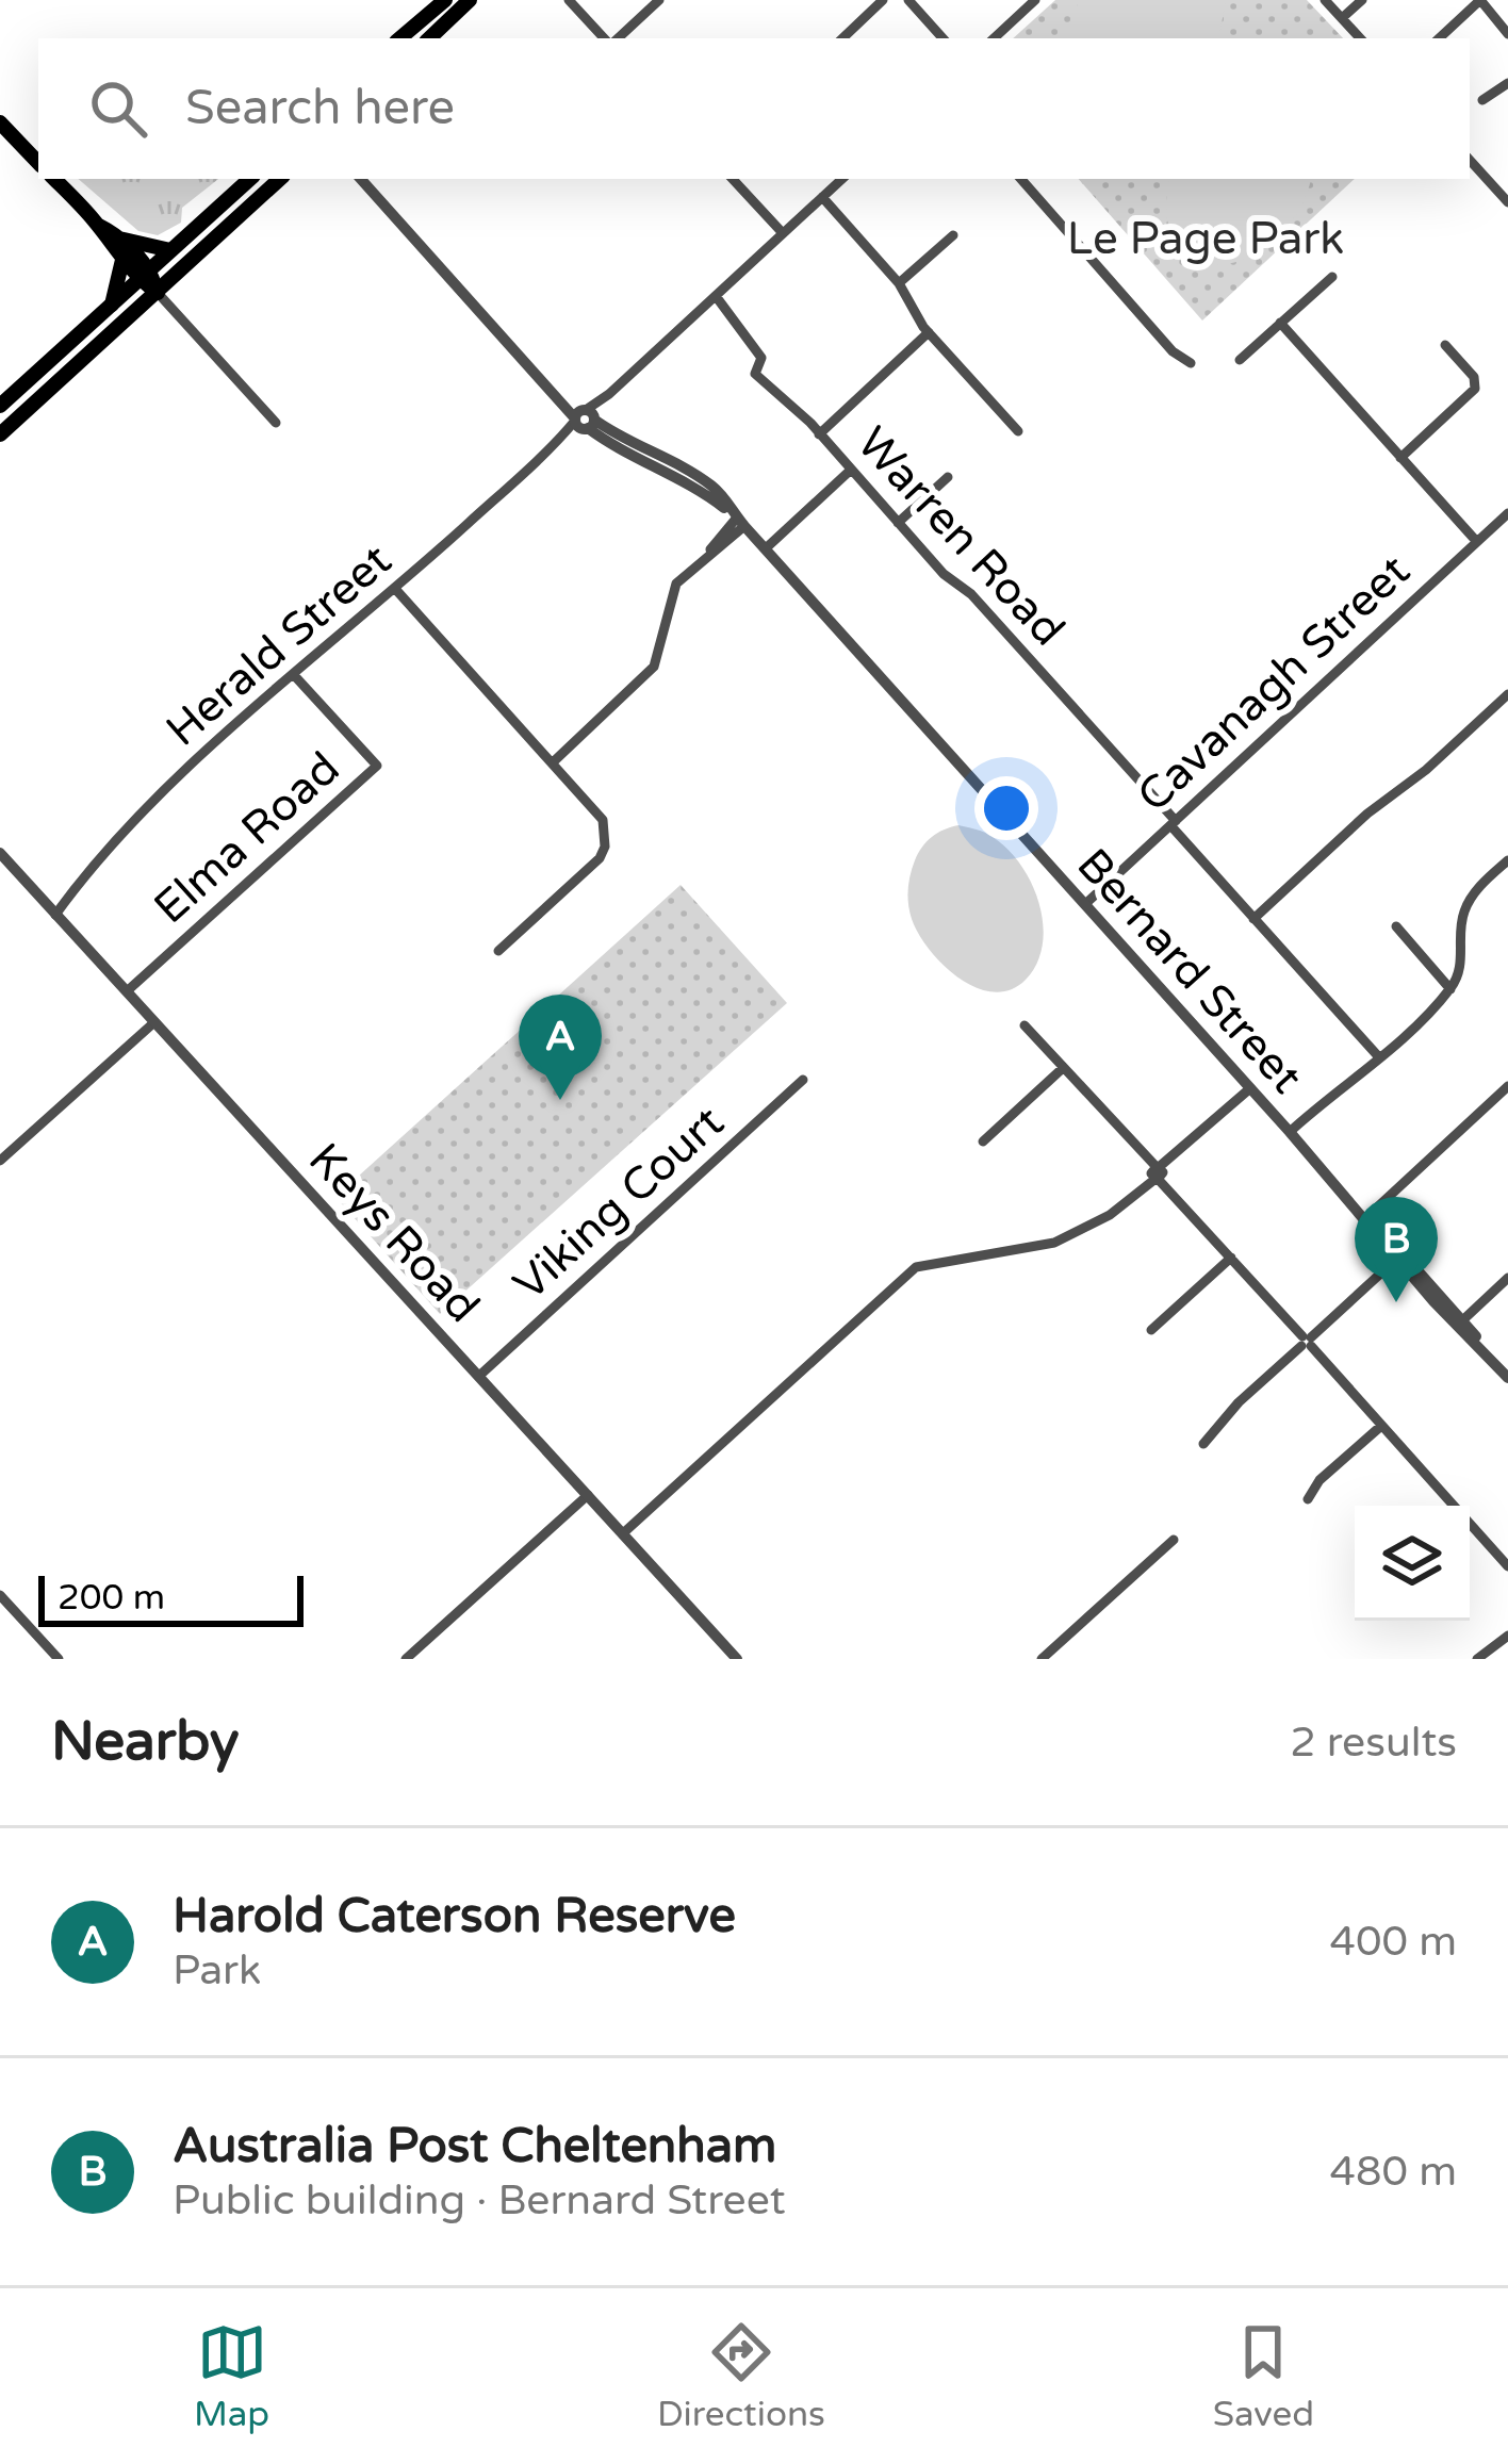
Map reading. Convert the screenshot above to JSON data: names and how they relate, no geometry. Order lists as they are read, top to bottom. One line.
{"streets":{"street":["Warren Road","Herald Street","Cavanagh Street","Elma Road","Bernard Street","Viking Court","Keys Road"]},"crossings":[["Warren Road","Herald Street"],["Warren Road","Cavanagh Street"],["Herald Street","Elma Road"],["Herald Street","Bernard Street"],["Herald Street","Keys Road"],["Cavanagh Street","Bernard Street"],["Elma Road","Keys Road"],["Viking Court","Keys Road"]],"parks":["Le Page Park"],"scale_bar":"200 m","page":{"search":"Search here","pins":["A","B"],"scale":"200 m","heading":["Nearby","2 results"],"list":[{"mark":"A","name":"Harold Caterson Reserve","note":"Park","value":"400 m"},{"mark":"B","name":"Australia Post Cheltenham","note":"Public building · Bernard Street","value":"480 m"}],"nav":["Map","Directions","Saved"]}}
